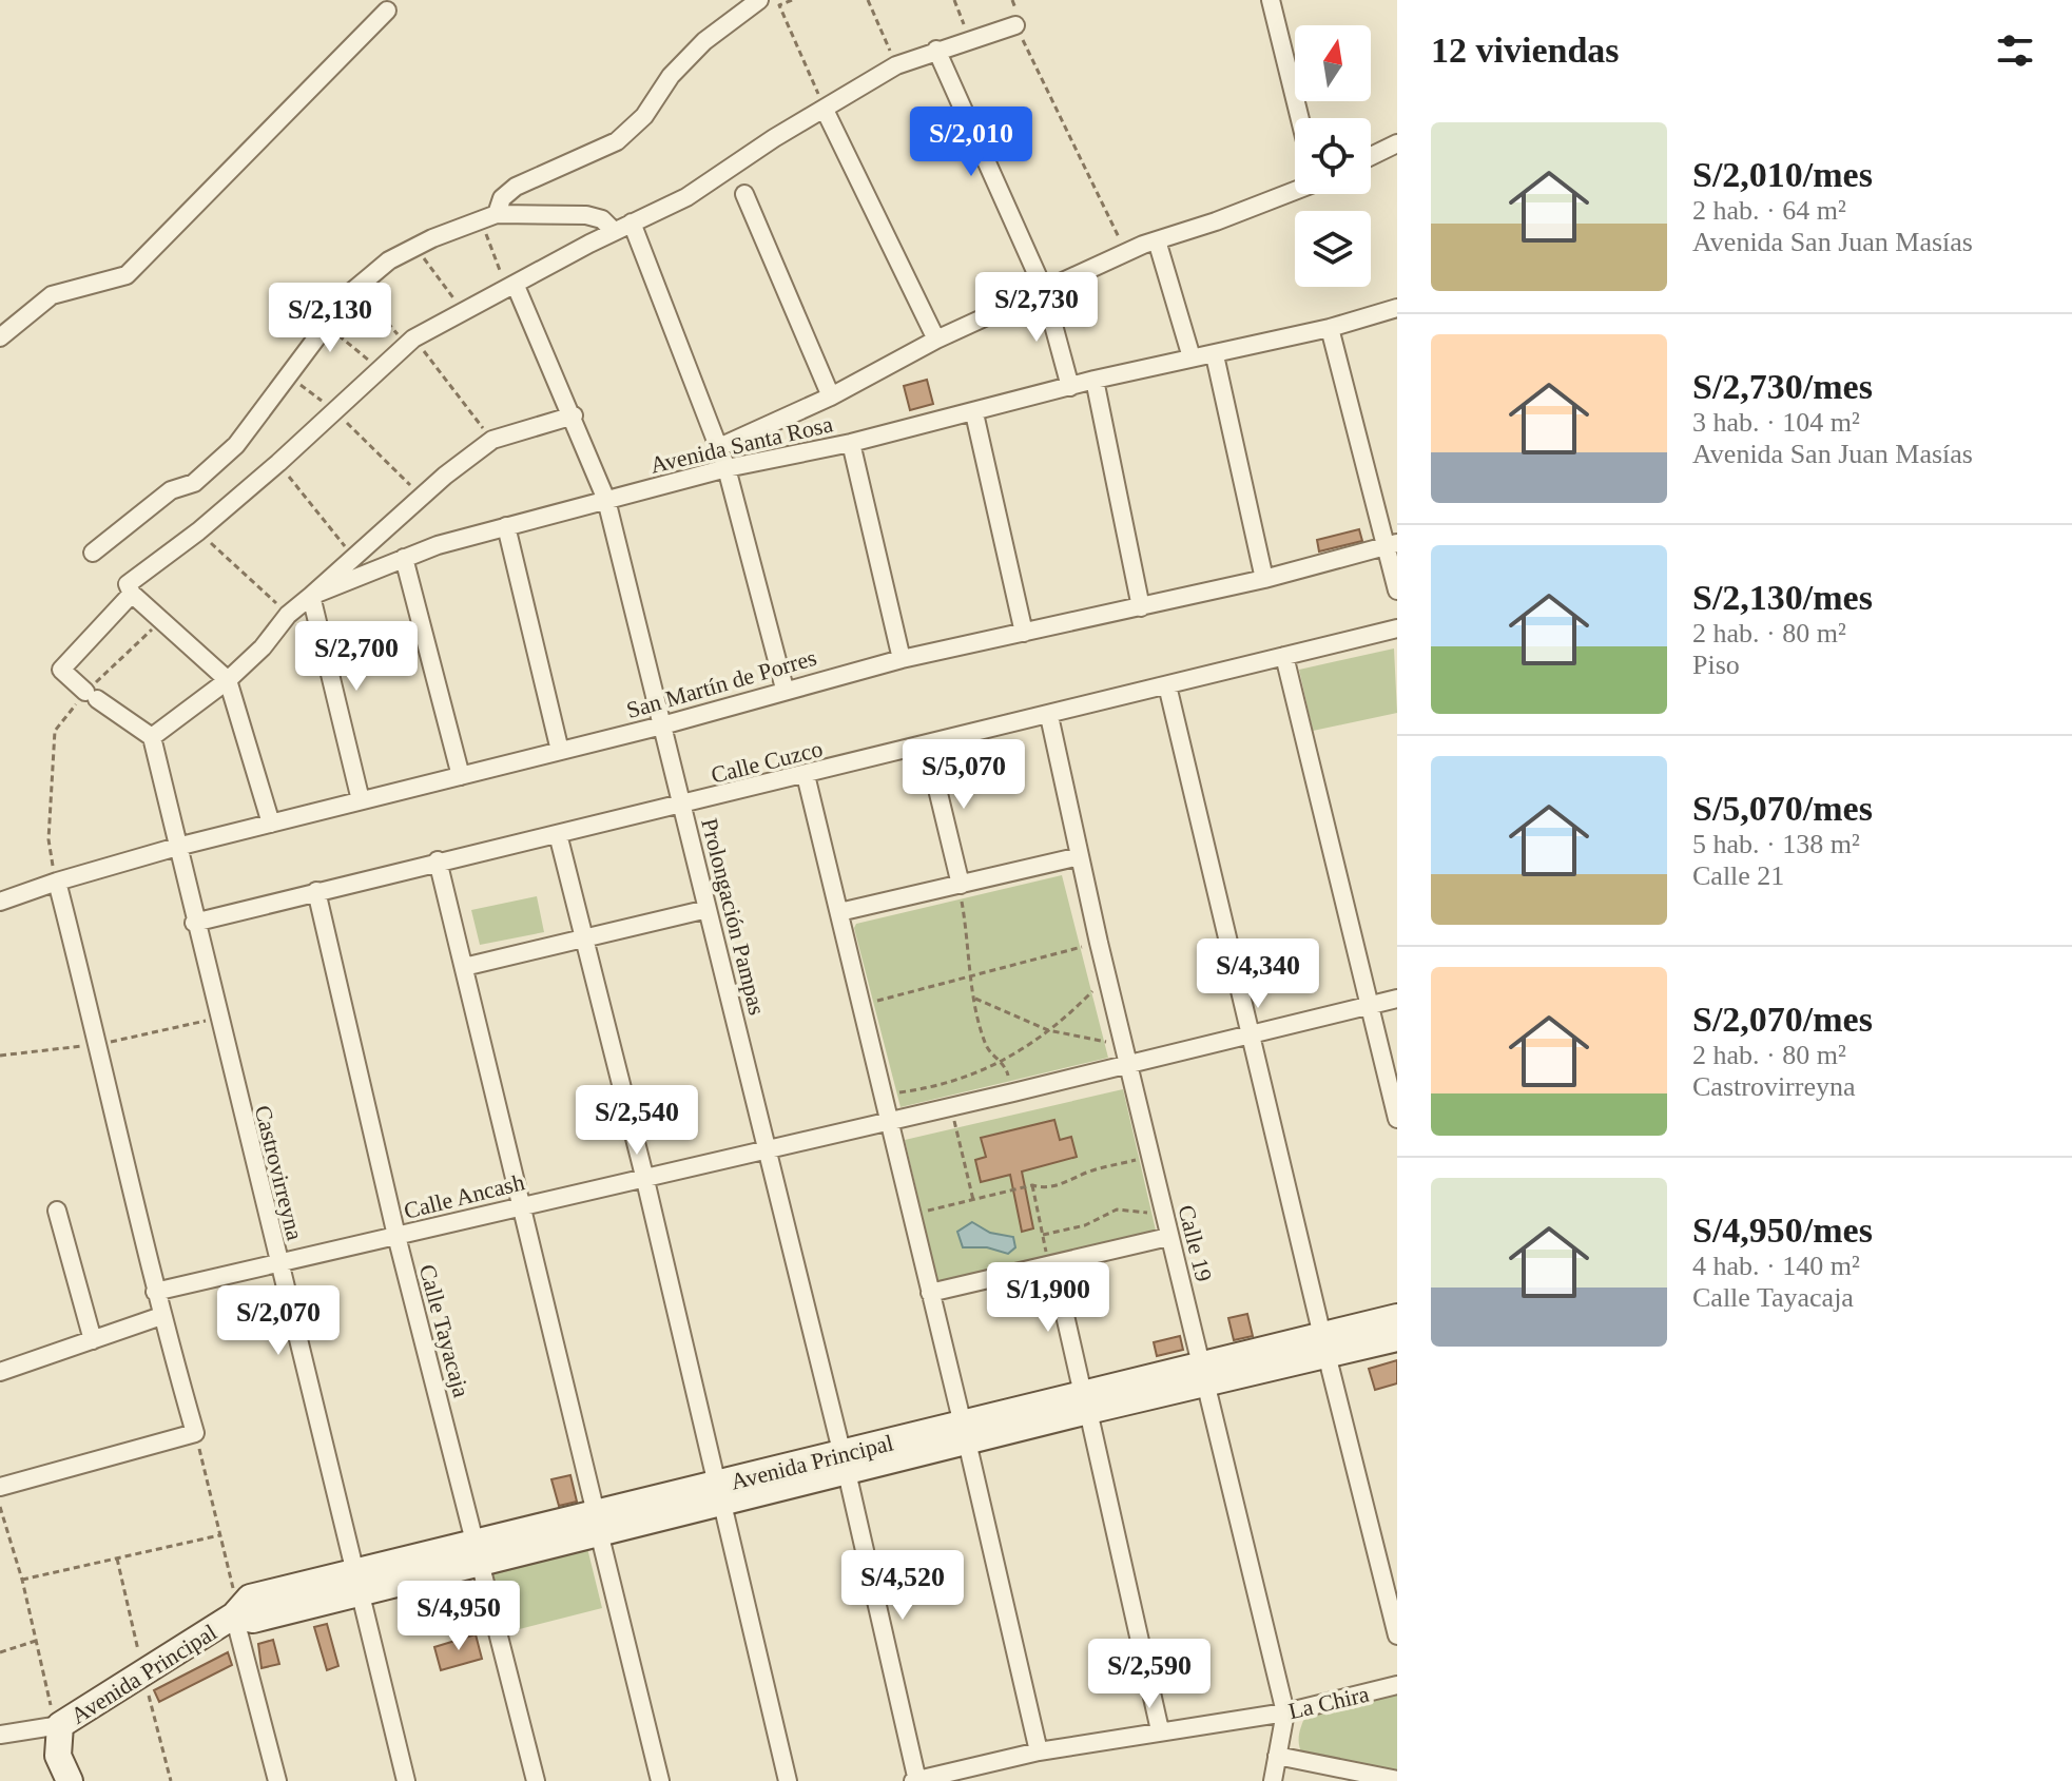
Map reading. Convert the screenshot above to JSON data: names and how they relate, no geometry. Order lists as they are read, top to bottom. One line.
{"streets":{"street":["Avenida Santa Rosa","San Martín de Porres","Calle Cuzco","Prolongación Pampas","Castrovirreyna","Calle Ancash","Calle 19","Calle Tayacaja","Avenida Principal","La Chira"]},"crossings":[["Avenida Santa Rosa","Prolongación Pampas"],["Avenida Santa Rosa","Castrovirreyna"],["San Martín de Porres","Prolongación Pampas"],["San Martín de Porres","Castrovirreyna"],["Calle Cuzco","Prolongación Pampas"],["Calle Cuzco","Castrovirreyna"],["Calle Cuzco","Calle 19"],["Calle Cuzco","Calle Tayacaja"],["Prolongación Pampas","Calle Ancash"],["Prolongación Pampas","Avenida Principal"],["Prolongación Pampas","La Chira"],["Castrovirreyna","Calle Ancash"],["Castrovirreyna","Avenida Principal"],["Calle Ancash","Calle 19"],["Calle Ancash","Calle Tayacaja"],["Calle 19","Avenida Principal"],["Calle 19","La Chira"],["Calle Tayacaja","Avenida Principal"]],"north":"top","page":{"heading":"12 viviendas","list":[{"name":"S/2,010/mes","note":"2 hab. · 64 m² · Avenida San Juan Masías"},{"name":"S/2,730/mes","note":"3 hab. · 104 m² · Avenida San Juan Masías"},{"name":"S/2,130/mes","note":"2 hab. · 80 m² · Piso"},{"name":"S/5,070/mes","note":"5 hab. · 138 m² · Calle 21"},{"name":"S/2,070/mes","note":"2 hab. · 80 m² · Castrovirreyna"},{"name":"S/4,950/mes","note":"4 hab. · 140 m² · Calle Tayacaja"}],"price":["S/2,010","S/2,730","S/2,130","S/2,700","S/5,070","S/4,340","S/2,540","S/1,900","S/2,070","S/4,520","S/4,950","S/2,590"]}}
